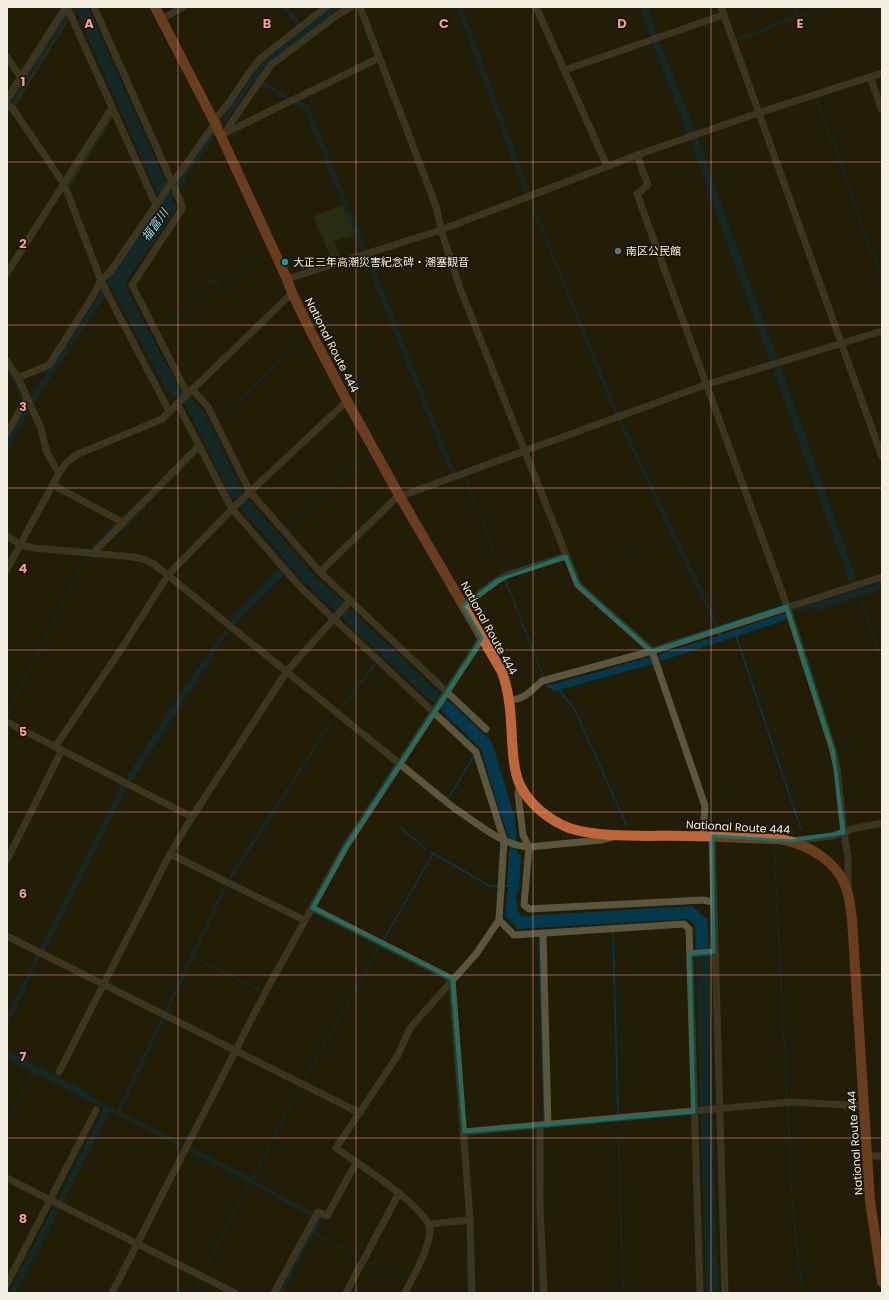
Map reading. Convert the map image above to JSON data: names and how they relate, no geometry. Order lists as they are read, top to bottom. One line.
{"streets":{"highway":["National Route 444"]},"water":["福富川"],"places":["南区公民館","大正三年高潮災害紀念碑・潮塞観音"],"grid":{"columns":["A","B","C","D","E"],"rows":["1","2","3","4","5","6","7","8"]}}
